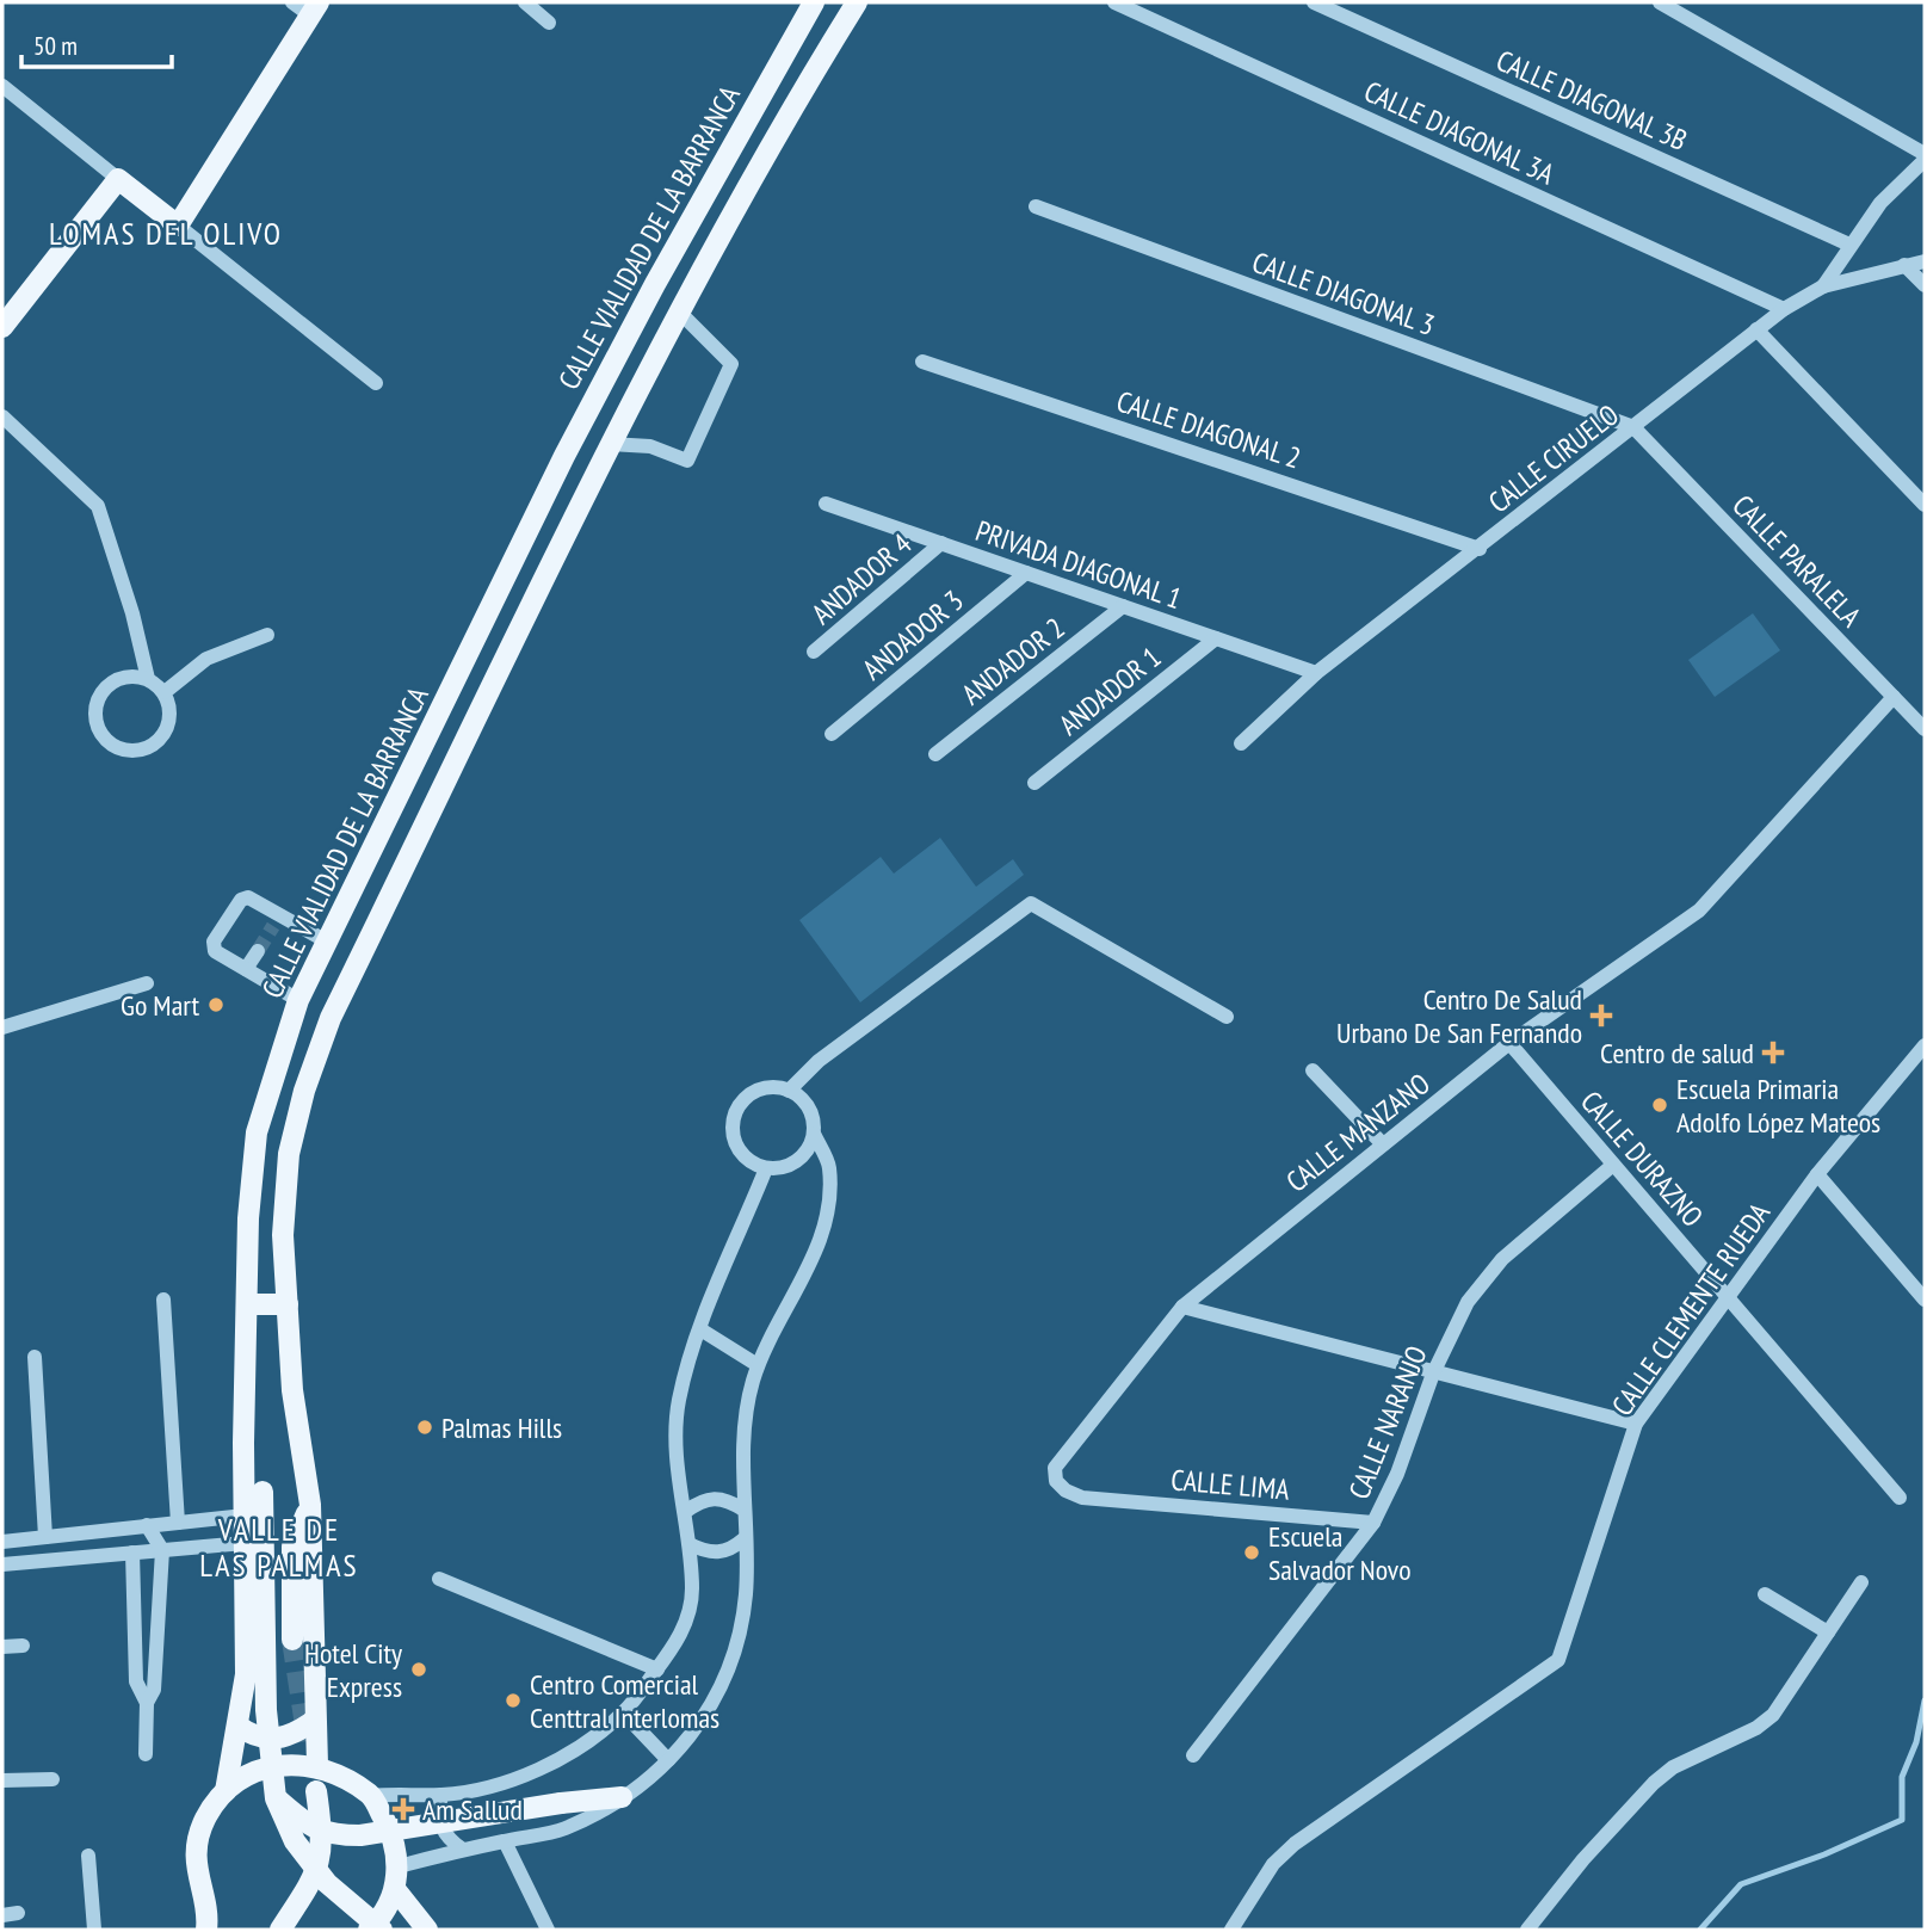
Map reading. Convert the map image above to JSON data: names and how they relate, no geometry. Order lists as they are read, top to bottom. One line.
{"streets":{"main road":["CALLE VIALIDAD DE LA BARRANCA"],"street":["CALLE DIAGONAL 3B","CALLE DIAGONAL 3A","CALLE DIAGONAL 3","CALLE DIAGONAL 2","CALLE CIRUELO","CALLE PARALELA","PRIVADA DIAGONAL 1","ANDADOR 4","ANDADOR 3","ANDADOR 2","ANDADOR 1","CALLE MANZANO","CALLE DURAZNO","CALLE CLEMENTE RUEDA","CALLE NARANJO","CALLE LIMA"]},"crossings":[["CALLE DIAGONAL 3A","CALLE CIRUELO"],["CALLE DIAGONAL 3","CALLE CIRUELO"],["CALLE DIAGONAL 3","CALLE PARALELA"],["CALLE DIAGONAL 2","CALLE CIRUELO"],["CALLE CIRUELO","CALLE PARALELA"],["CALLE CIRUELO","PRIVADA DIAGONAL 1"],["CALLE PARALELA","CALLE MANZANO"],["PRIVADA DIAGONAL 1","ANDADOR 4"],["PRIVADA DIAGONAL 1","ANDADOR 3"],["PRIVADA DIAGONAL 1","ANDADOR 2"],["PRIVADA DIAGONAL 1","ANDADOR 1"],["CALLE MANZANO","CALLE DURAZNO"],["CALLE MANZANO","CALLE LIMA"],["CALLE DURAZNO","CALLE CLEMENTE RUEDA"],["CALLE DURAZNO","CALLE NARANJO"],["CALLE NARANJO","CALLE LIMA"]],"districts":["LOMAS DEL OLIVO","VALLE DE LAS PALMAS"],"places":{"other":["Go Mart","Escuela Primaria Adolfo López Mateos","Palmas Hills","Escuela Salvador Novo","Hotel City Express","Centro Comercial Centtral Interlomas"],"health":["Centro De Salud Urbano De San Fernando","Centro de salud","Am Sallud"]},"scale_bar":"50 m"}
